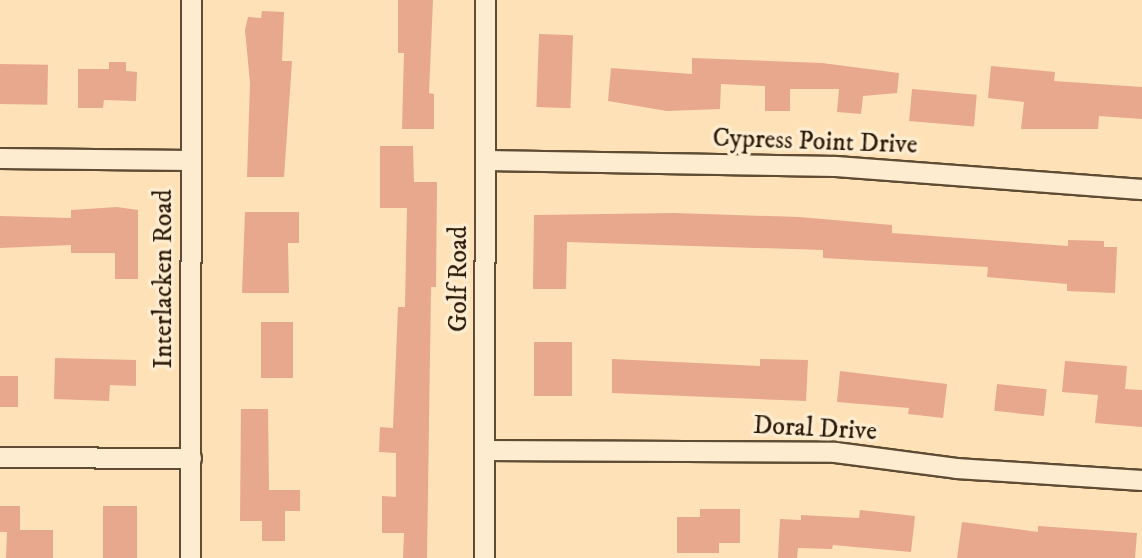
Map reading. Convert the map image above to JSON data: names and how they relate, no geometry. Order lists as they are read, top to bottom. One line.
{"streets":{"street":["Cypress Point Drive","Interlacken Road","Golf Road","Doral Drive"]},"crossings":[["Cypress Point Drive","Golf Road"],["Golf Road","Doral Drive"]]}
